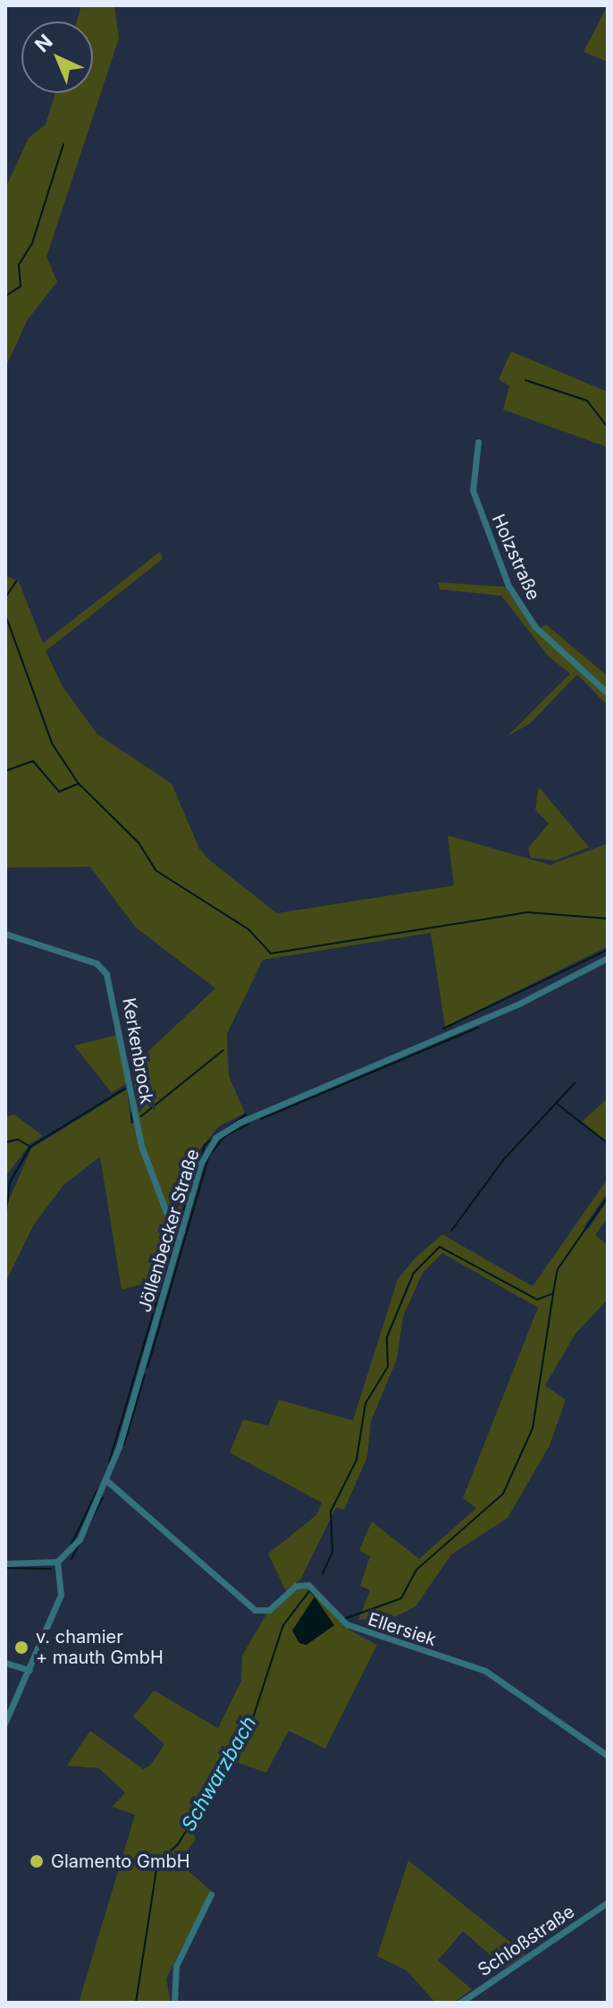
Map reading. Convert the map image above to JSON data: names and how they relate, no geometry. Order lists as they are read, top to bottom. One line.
{"streets":{"street":["Holzstraße","Kerkenbrock","Jöllenbecker Straße","Ellersiek","Schloßstraße"]},"crossings":[["Kerkenbrock","Jöllenbecker Straße"],["Jöllenbecker Straße","Ellersiek"]],"water":["Schwarzbach"],"places":["v. chamier + mauth GmbH","Glamento GmbH"],"north":"top left"}
